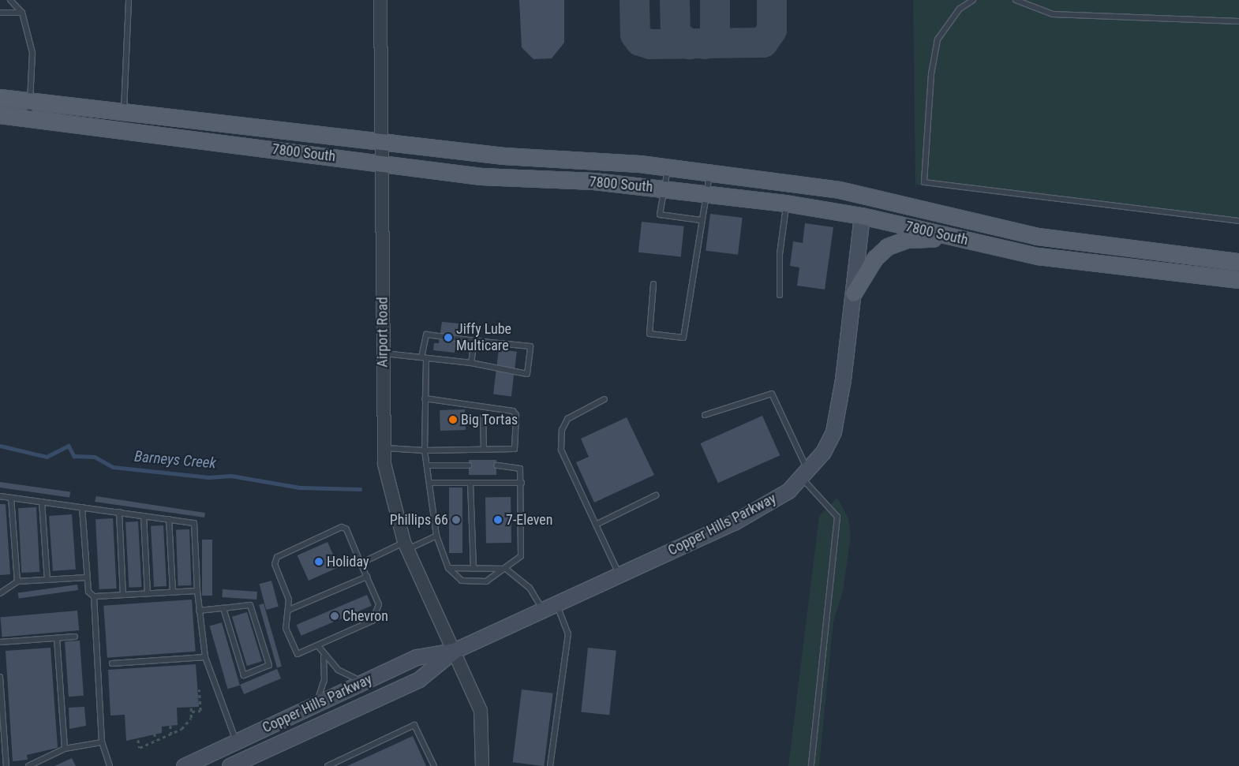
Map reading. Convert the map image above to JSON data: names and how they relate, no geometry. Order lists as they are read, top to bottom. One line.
{"streets":{"main road":["7800 South","Copper Hills Parkway"],"street":["Airport Road"]},"crossings":[["7800 South","Airport Road"],["7800 South","Copper Hills Parkway"],["Airport Road","Copper Hills Parkway"]],"water":["Barneys Creek"],"places":["Jiffy Lube Multicare","Big Tortas","Phillips 66","7-Eleven","Holiday","Chevron"]}
